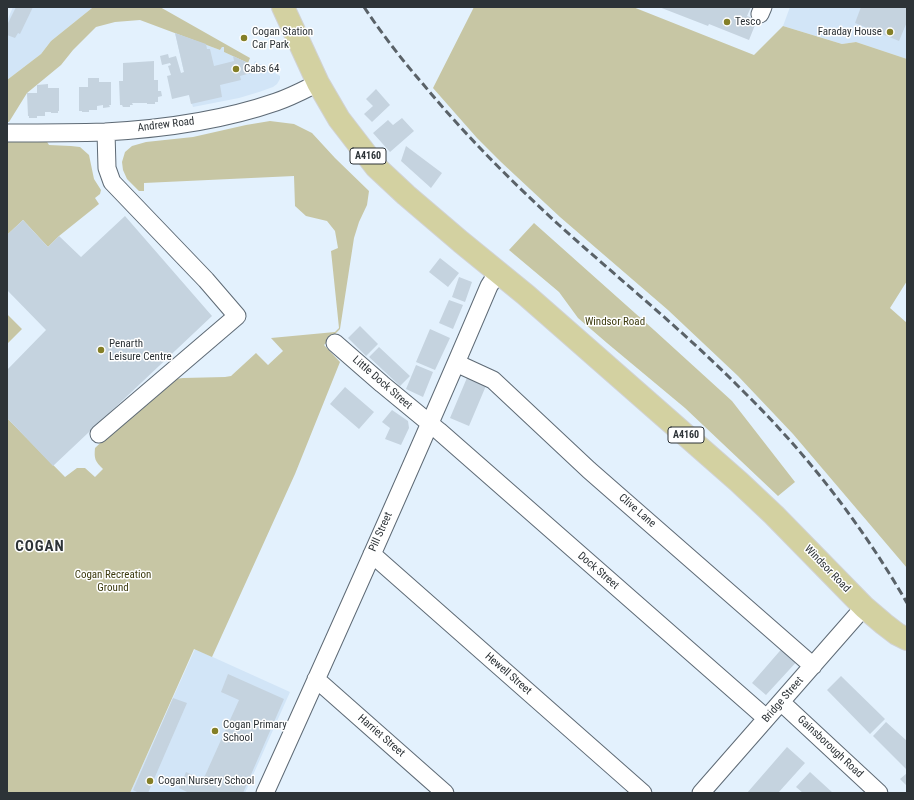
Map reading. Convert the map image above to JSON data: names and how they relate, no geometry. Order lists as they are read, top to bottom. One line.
{"streets":{"main road":["A4160","Windsor Road"],"street":["Andrew Road","Little Dock Street","Clive Lane","Pill Street","Dock Street","Hewell Street","Bridge Street","Harriet Street","Gainsborough Road"]},"crossings":[["Andrew Road","A4160"],["Andrew Road","Windsor Road"],["A4160","Windsor Road"],["Little Dock Street","Pill Street"],["Little Dock Street","Dock Street"],["Clive Lane","Pill Street"],["Clive Lane","Bridge Street"],["Pill Street","Windsor Road"],["Pill Street","Dock Street"],["Pill Street","Hewell Street"],["Pill Street","Harriet Street"],["Windsor Road","Bridge Street"],["Dock Street","Bridge Street"],["Bridge Street","Gainsborough Road"]],"districts":["COGAN"],"parks":["Windsor Road","Cogan Recreation Ground"],"places":["Tesco","Faraday House","Cogan Station Car Park","Cabs 64","Penarth Leisure Centre","Cogan Primary School","Cogan Nursery School"]}
